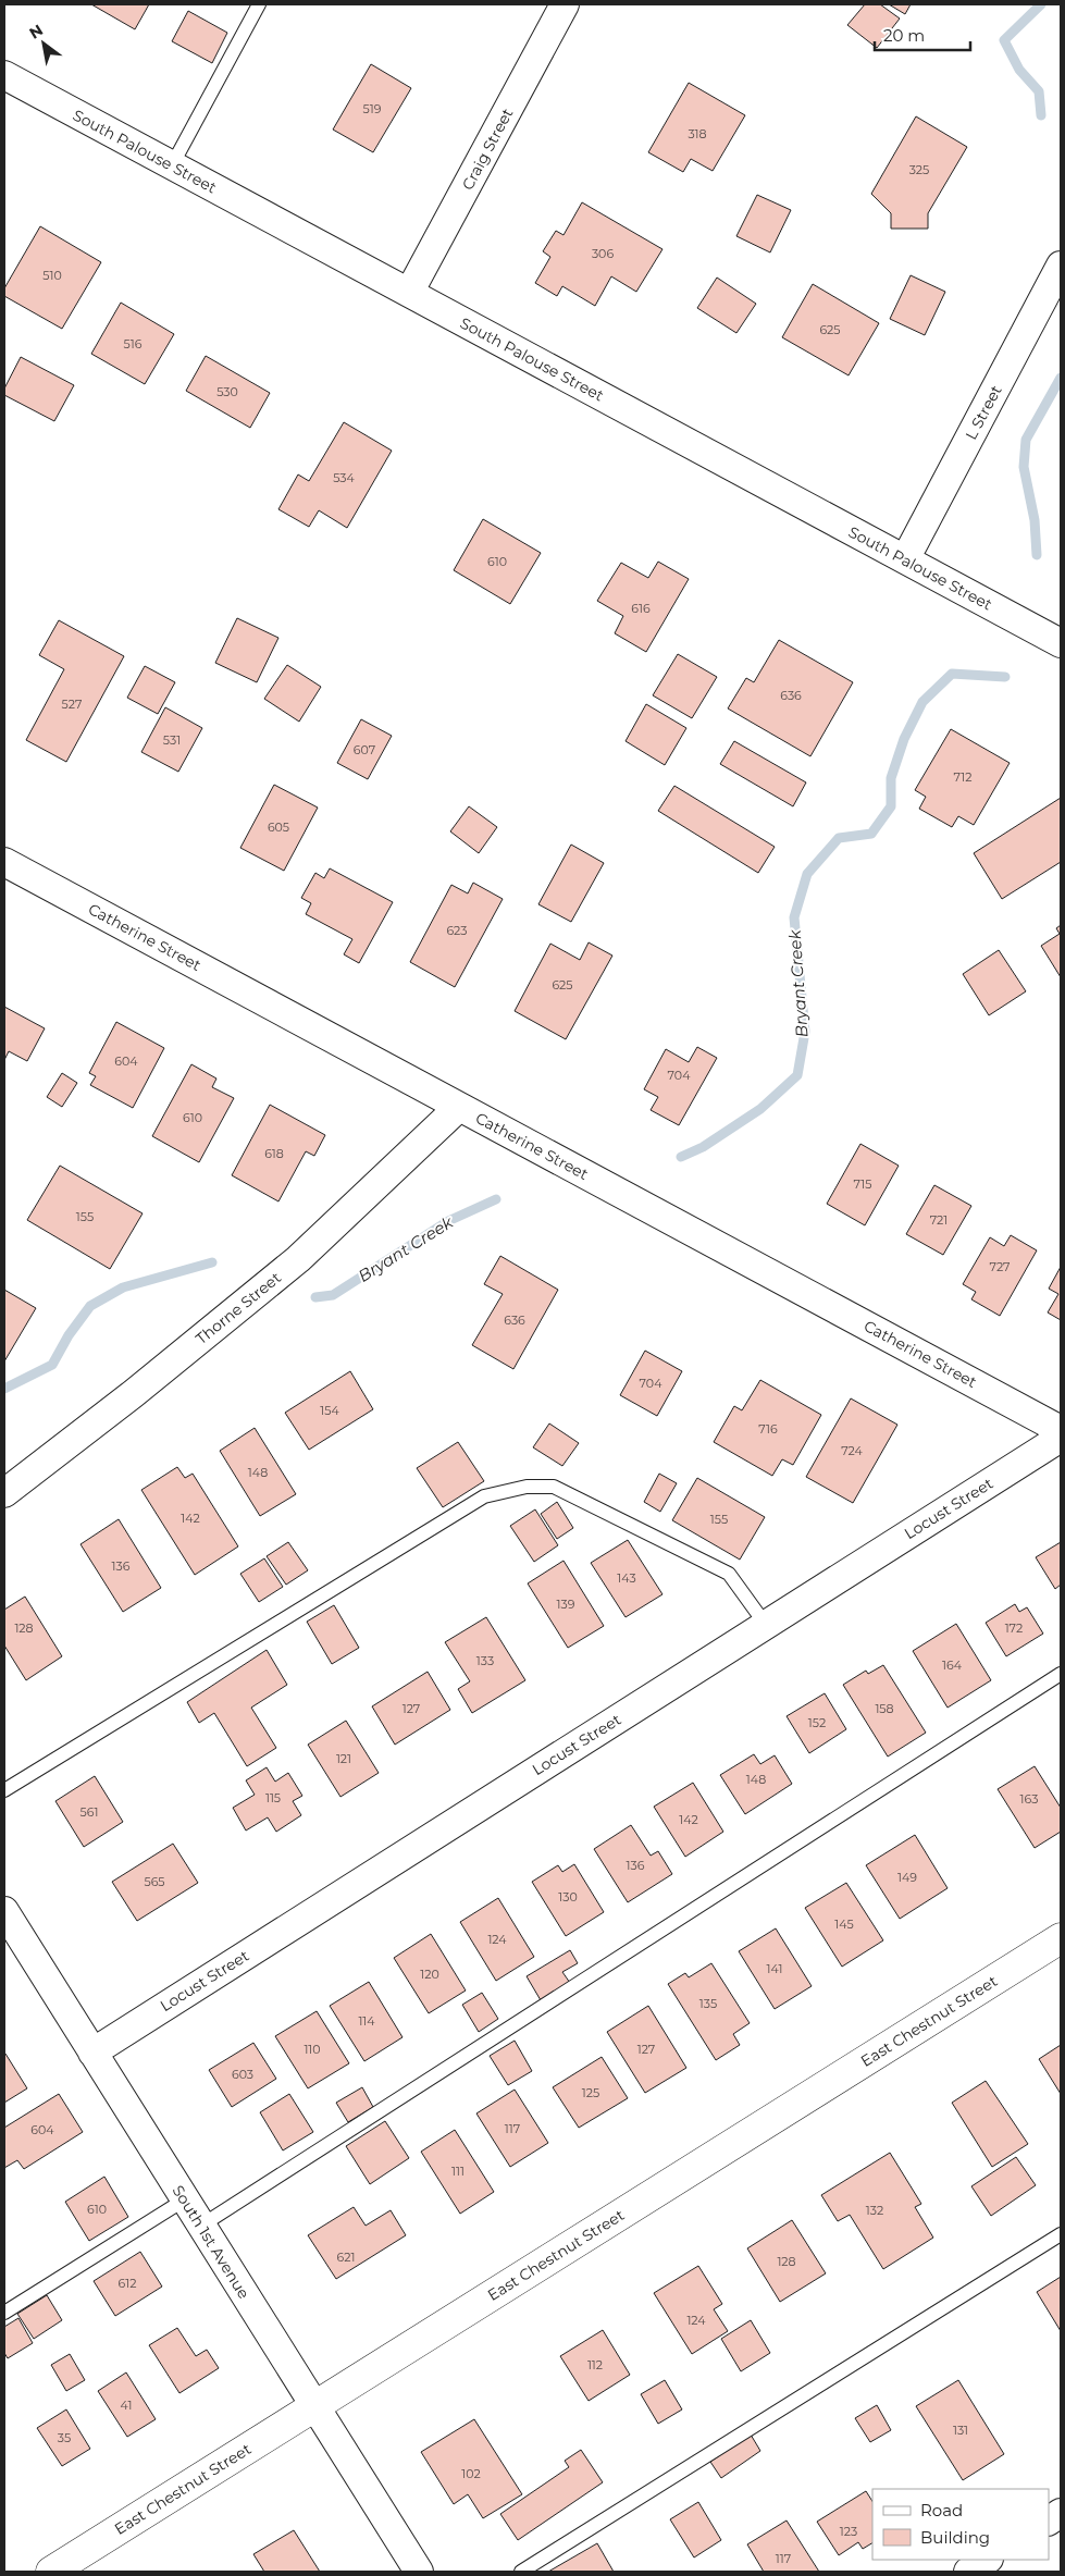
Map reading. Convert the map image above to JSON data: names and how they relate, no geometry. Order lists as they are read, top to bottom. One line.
{"streets":{"main road":["East Chestnut Street"],"street":["Craig Street","South Palouse Street","L Street","Catherine Street","Thorne Street","Locust Street","South 1st Avenue"]},"crossings":[["Craig Street","South Palouse Street"],["South Palouse Street","L Street"],["Catherine Street","Thorne Street"],["Locust Street","South 1st Avenue"],["East Chestnut Street","South 1st Avenue"]],"water":["Bryant Creek"],"house_numbers":["519","318","325","306","510","625","516","530","534","610","616","636","527","531","607","712","605","623","625","604","704","610","618","715","155","721","727","636","704","154","716","724","148","142","155","136","143","139","128","172","133","164","127","158","152","121","148","115","163","561","142","136","149","565","130","145","124","141","120","135","114","110","127","603","125","117","604","111","610","132","621","128","612","124","112","41","131","35","102","123","117"],"legend":["Road","Building"],"scale_bar":"20 m","north":"top left"}
